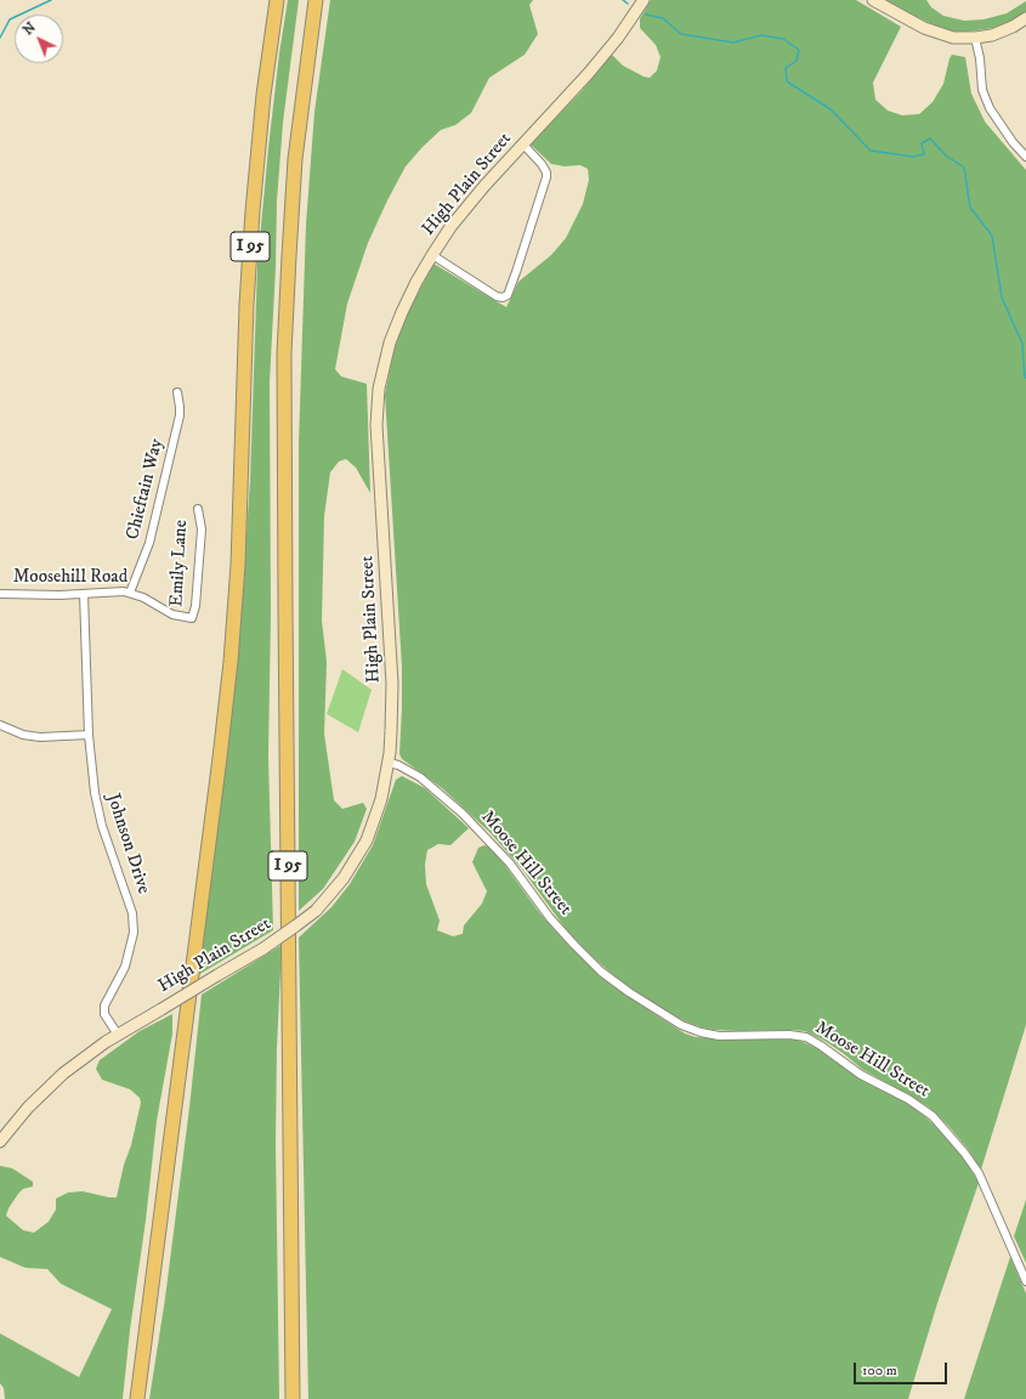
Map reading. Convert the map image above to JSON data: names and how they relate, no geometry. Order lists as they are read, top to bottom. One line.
{"streets":{"highway":["I 95"],"main road":["High Plain Street"],"street":["Chieftain Way","Emily Lane","Moosehill Road","Johnson Drive","Moose Hill Street"]},"crossings":[["High Plain Street","Johnson Drive"],["High Plain Street","Moose Hill Street"],["Chieftain Way","Moosehill Road"],["Emily Lane","Moosehill Road"],["Moosehill Road","Johnson Drive"]],"scale_bar":"100 m","north":"top left"}
